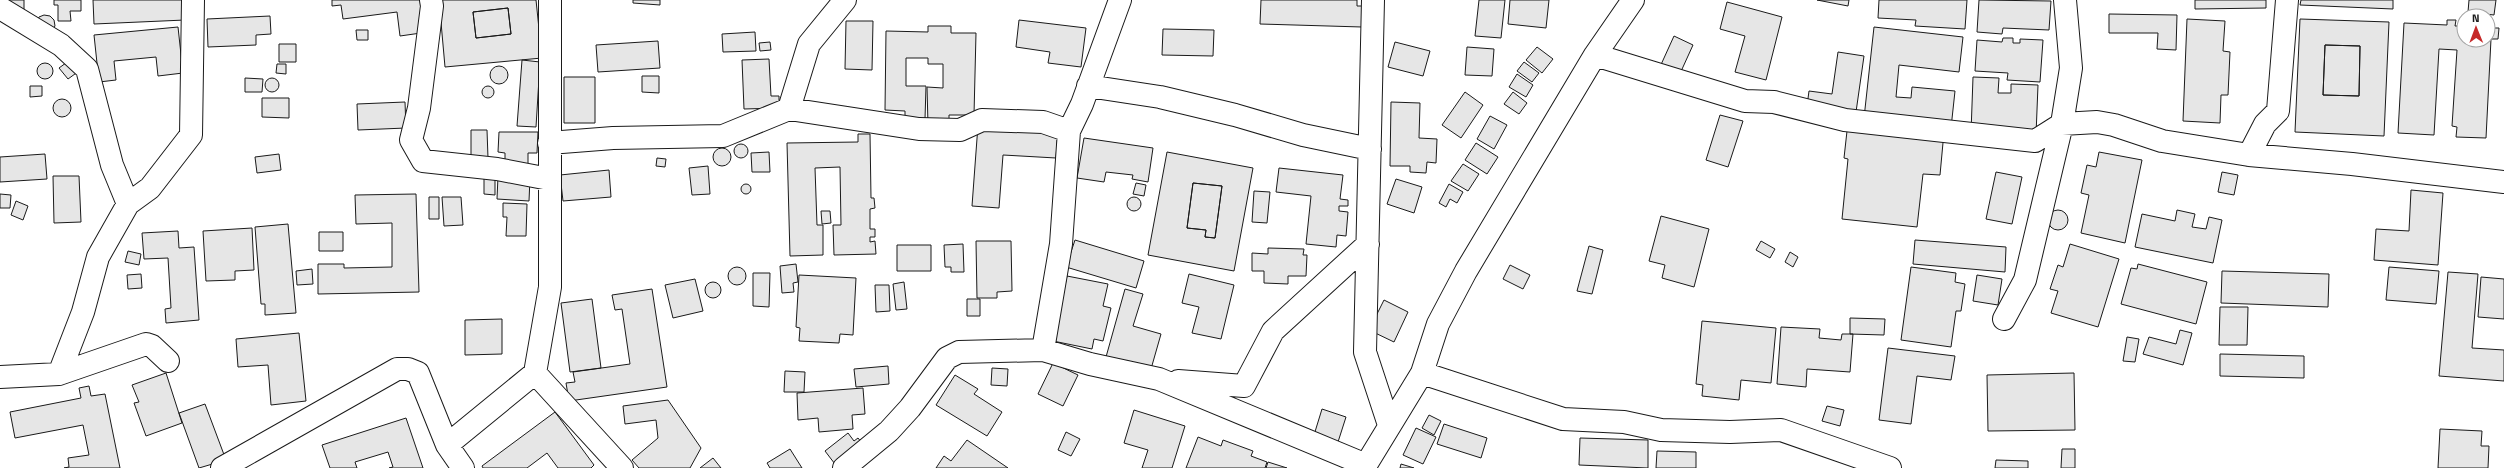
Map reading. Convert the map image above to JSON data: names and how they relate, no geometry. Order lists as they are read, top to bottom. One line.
{"north":"top"}
